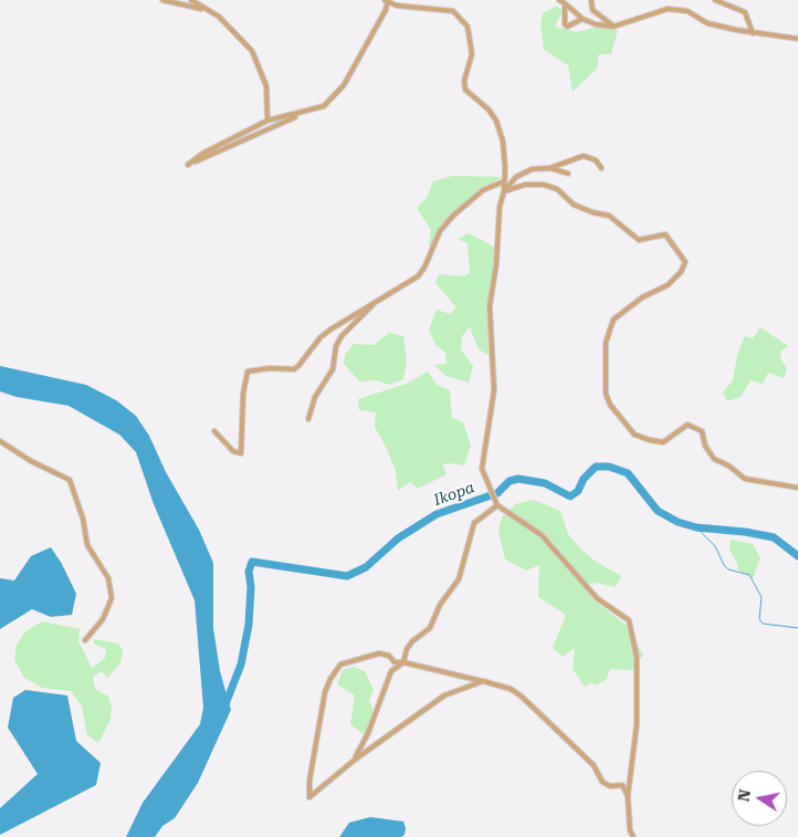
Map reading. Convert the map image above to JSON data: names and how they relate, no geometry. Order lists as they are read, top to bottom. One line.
{"water":["Ikopa"],"north":"left"}
